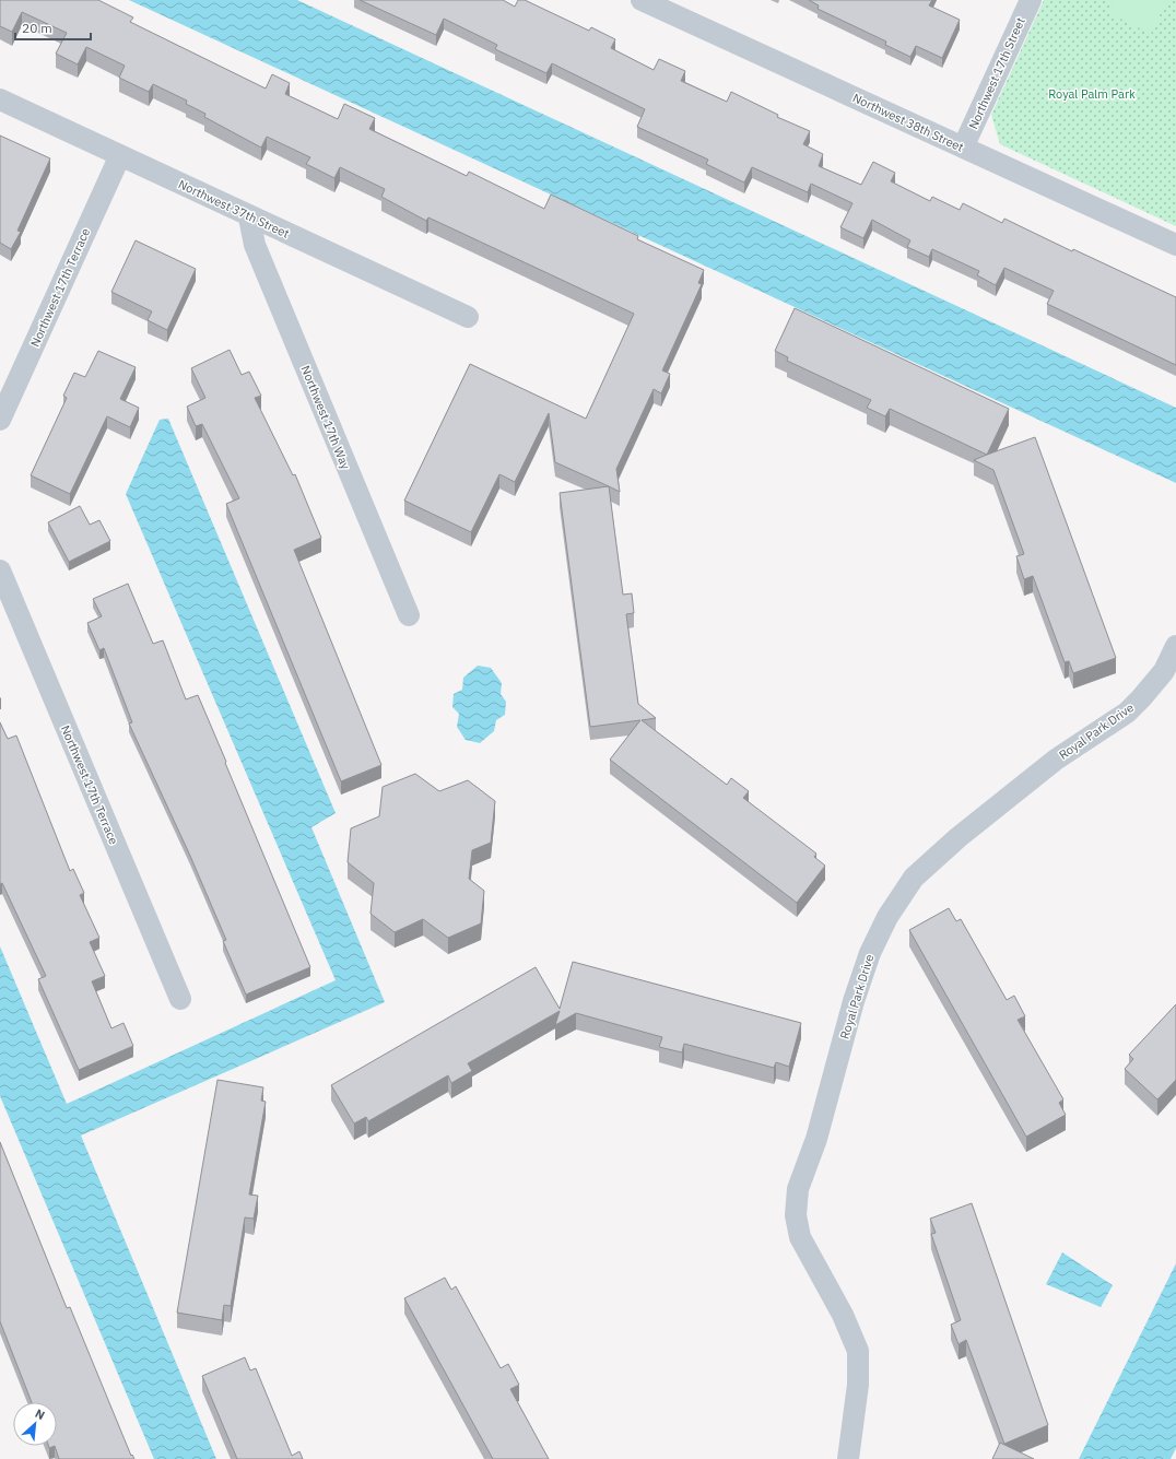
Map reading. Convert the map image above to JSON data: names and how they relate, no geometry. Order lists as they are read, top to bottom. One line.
{"streets":{"street":["Northwest 17th Street","Northwest 38th Street","Northwest 37th Street","Northwest 17th Terrace","Northwest 17th Way","Royal Park Drive"]},"crossings":[["Northwest 17th Street","Northwest 38th Street"],["Northwest 37th Street","Northwest 17th Terrace"],["Northwest 37th Street","Northwest 17th Way"]],"parks":["Royal Palm Park"],"scale_bar":"20 m","north":"top right"}
